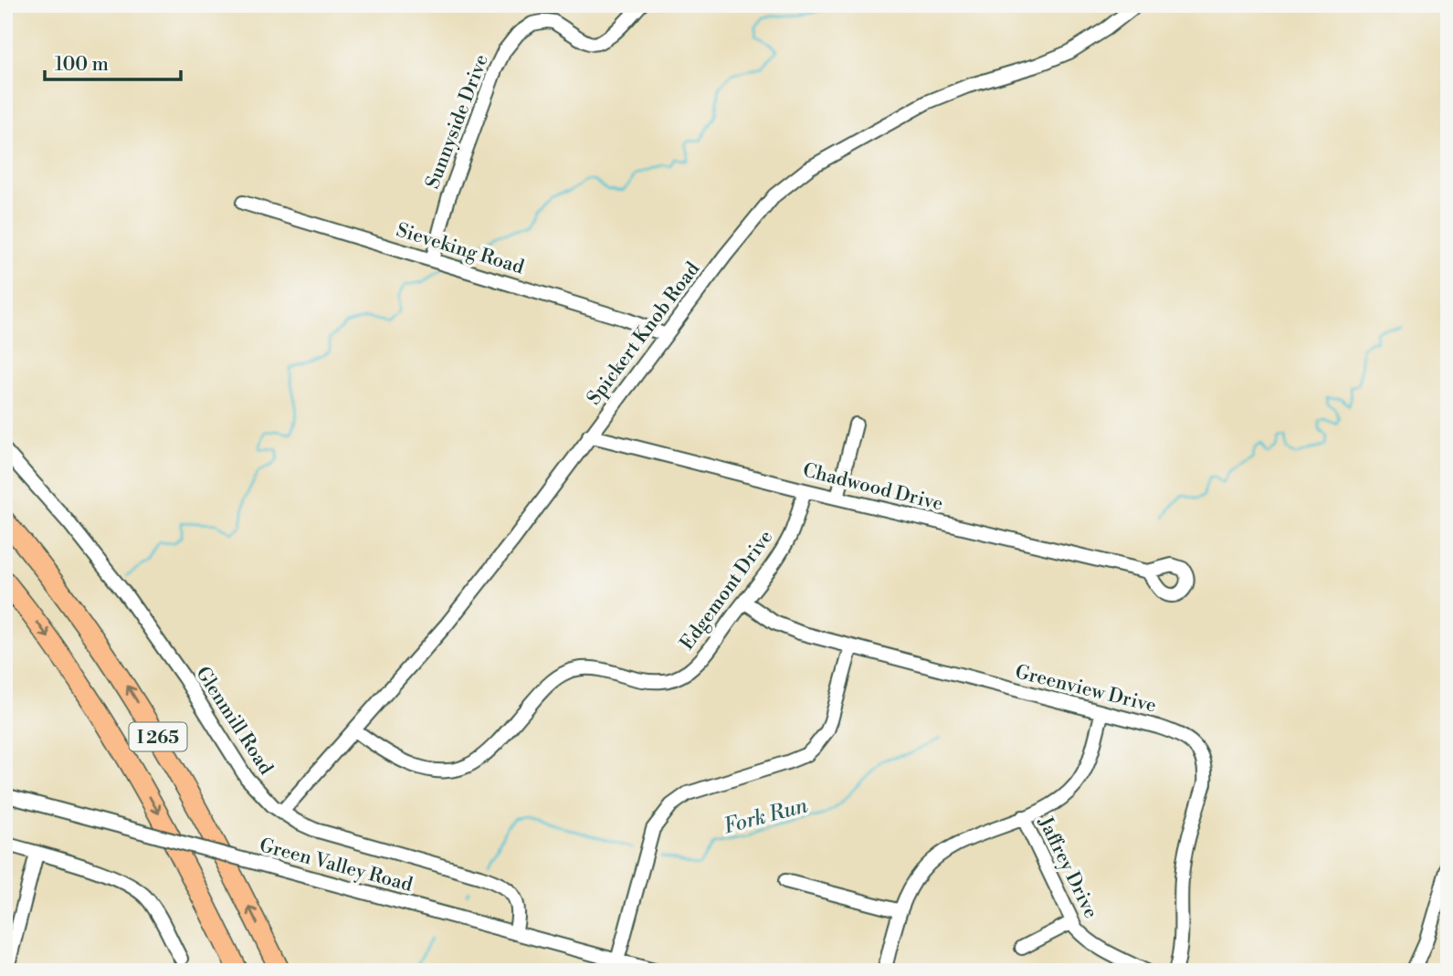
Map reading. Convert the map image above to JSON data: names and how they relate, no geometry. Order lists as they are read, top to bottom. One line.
{"streets":{"highway":["I 265"],"street":["Sunnyside Drive","Sieveking Road","Spickert Knob Road","Chadwood Drive","Edgemont Drive","Greenview Drive","Glenmill Road","Green Valley Road","Jaffrey Drive"]},"crossings":[["Sunnyside Drive","Sieveking Road"],["Sieveking Road","Spickert Knob Road"],["Spickert Knob Road","Chadwood Drive"],["Spickert Knob Road","Edgemont Drive"],["Spickert Knob Road","Glenmill Road"],["Chadwood Drive","Edgemont Drive"],["Edgemont Drive","Greenview Drive"],["Glenmill Road","Green Valley Road"]],"water":["Fork Run"],"scale_bar":"100 m"}
